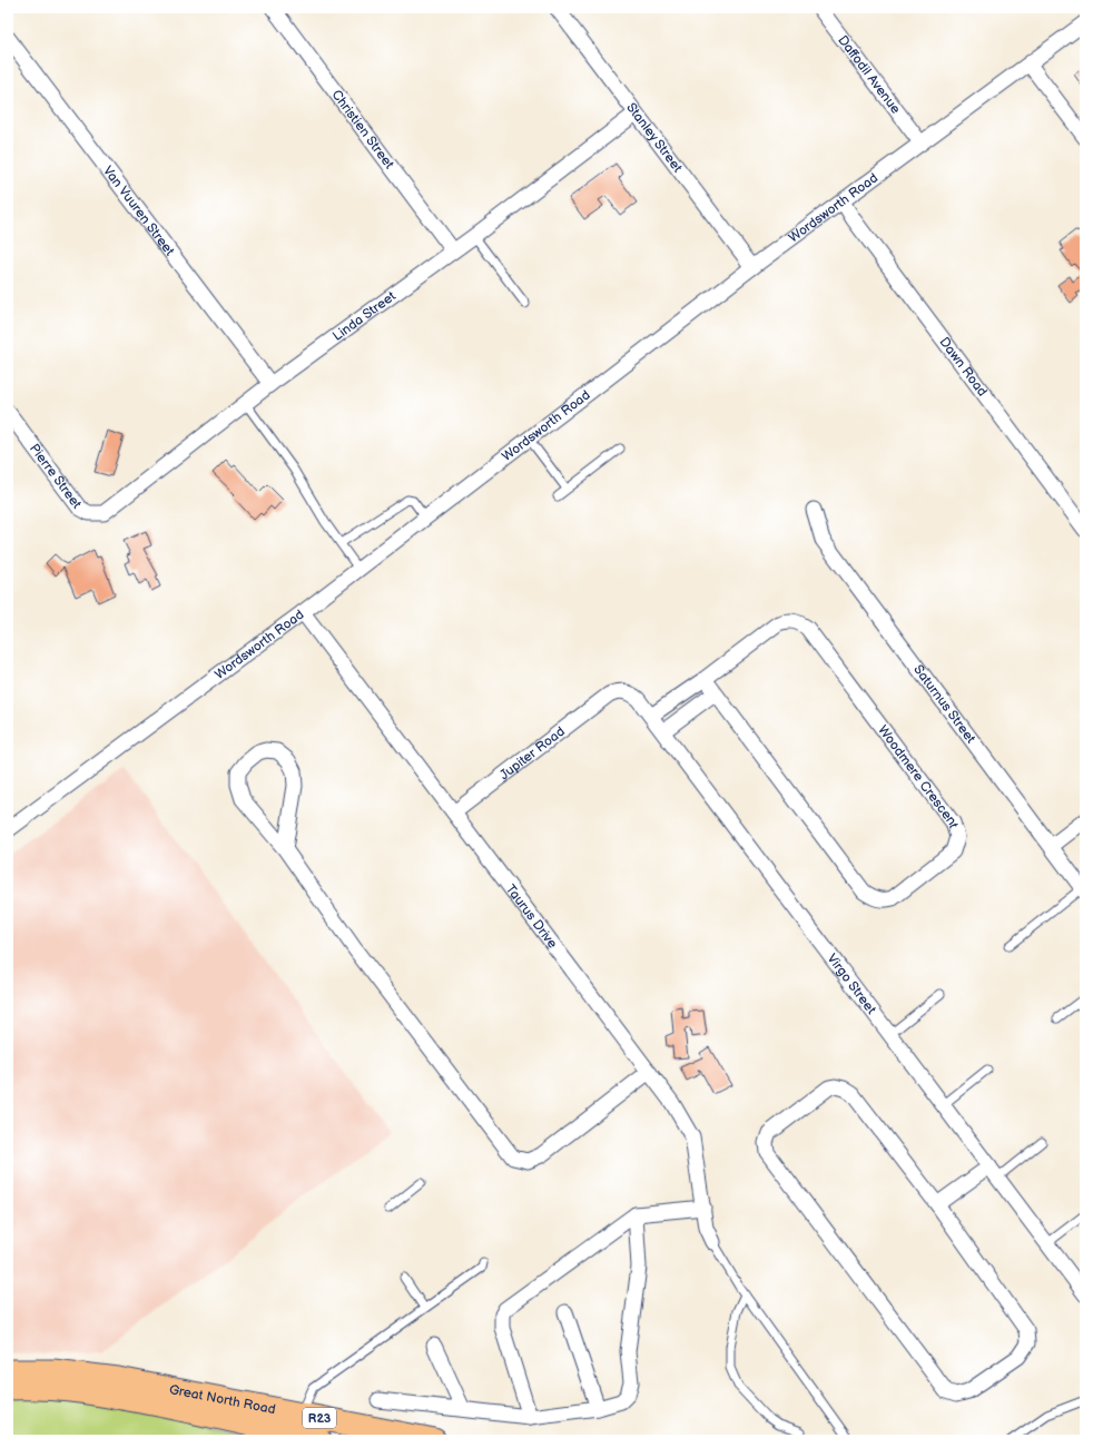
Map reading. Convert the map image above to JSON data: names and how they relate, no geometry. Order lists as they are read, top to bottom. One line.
{"streets":{"main road":["Great North Road","R23"],"street":["Daffodil Avenue","Christien Street","Stanley Street","Wordsworth Road","Van Vuuren Street","Linda Street","Dawn Road","Pierre Street","Saturnus Street","Jupiter Road","Woodmere Crescent","Taurus Drive","Virgo Street"]},"crossings":[["Daffodil Avenue","Wordsworth Road"],["Christien Street","Linda Street"],["Stanley Street","Wordsworth Road"],["Stanley Street","Linda Street"],["Wordsworth Road","Dawn Road"],["Wordsworth Road","Taurus Drive"],["Van Vuuren Street","Linda Street"],["Linda Street","Pierre Street"],["Jupiter Road","Taurus Drive"],["Jupiter Road","Virgo Street"],["Woodmere Crescent","Virgo Street"]]}
